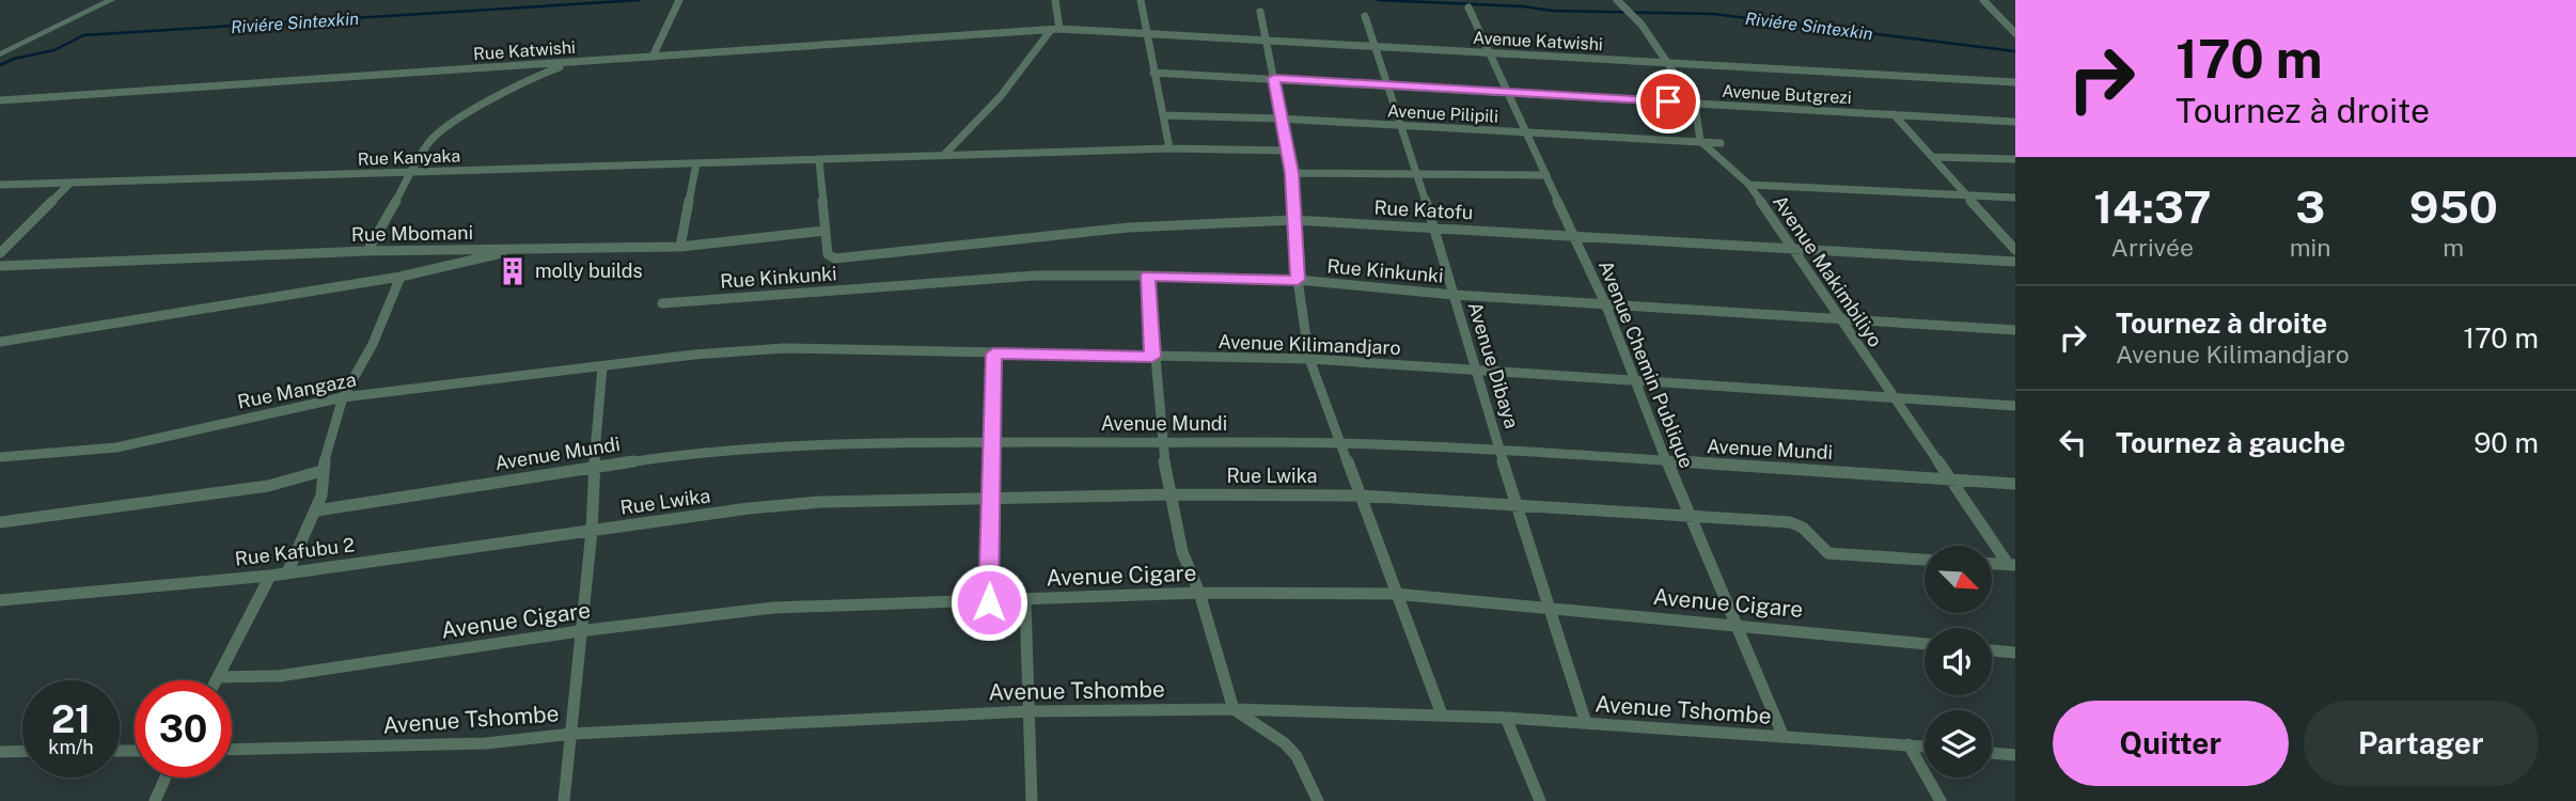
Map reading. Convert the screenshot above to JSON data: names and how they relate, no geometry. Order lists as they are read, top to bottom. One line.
{"streets":{"street":["Avenue Katwishi","Rue Katwishi","Avenue Butgrezi","Avenue Pilipili","Rue Kanyaka","Rue Katofu","Rue Mbomani","Rue Kinkunki","Avenue Makimbiliyo","Avenue Kilimandjaro","Avenue Chemin Publique","Avenue Dibaya","Rue Mangaza","Avenue Mundi","Rue Lwika","Rue Kafubu 2","Avenue Cigare","Avenue Tshombe"]},"crossings":[["Avenue Katwishi","Rue Katwishi"],["Avenue Katwishi","Avenue Chemin Publique"],["Avenue Katwishi","Avenue Dibaya"],["Avenue Butgrezi","Avenue Chemin Publique"],["Avenue Butgrezi","Avenue Dibaya"],["Avenue Pilipili","Avenue Makimbiliyo"],["Avenue Pilipili","Avenue Chemin Publique"],["Avenue Pilipili","Avenue Dibaya"],["Rue Katofu","Rue Mbomani"],["Rue Katofu","Avenue Makimbiliyo"],["Rue Katofu","Avenue Chemin Publique"],["Rue Katofu","Avenue Dibaya"],["Rue Kinkunki","Avenue Makimbiliyo"],["Rue Kinkunki","Avenue Chemin Publique"],["Rue Kinkunki","Avenue Dibaya"],["Avenue Makimbiliyo","Avenue Kilimandjaro"],["Avenue Makimbiliyo","Avenue Mundi"],["Avenue Kilimandjaro","Avenue Chemin Publique"],["Avenue Kilimandjaro","Avenue Dibaya"],["Avenue Kilimandjaro","Rue Mangaza"],["Avenue Chemin Publique","Avenue Mundi"],["Avenue Chemin Publique","Rue Lwika"],["Avenue Chemin Publique","Avenue Cigare"],["Avenue Chemin Publique","Avenue Tshombe"],["Avenue Dibaya","Avenue Mundi"],["Avenue Dibaya","Rue Lwika"],["Avenue Dibaya","Avenue Cigare"],["Avenue Dibaya","Avenue Tshombe"],["Rue Lwika","Rue Kafubu 2"]],"water":["Riviére Sintexkin"],"places":{"building":["molly builds"]},"north":"bottom right","page":{"turn":["170 m","Tournez à droite"],"eta":["14:37","Arrivée","3","min","950","m"],"list":[{"name":"Tournez à droite","note":"Avenue Kilimandjaro","value":"170 m"},{"name":"Tournez à gauche","value":"90 m"}],"speed":"21 km/h","limit":"30","buttons":["Quitter","Partager"]}}
